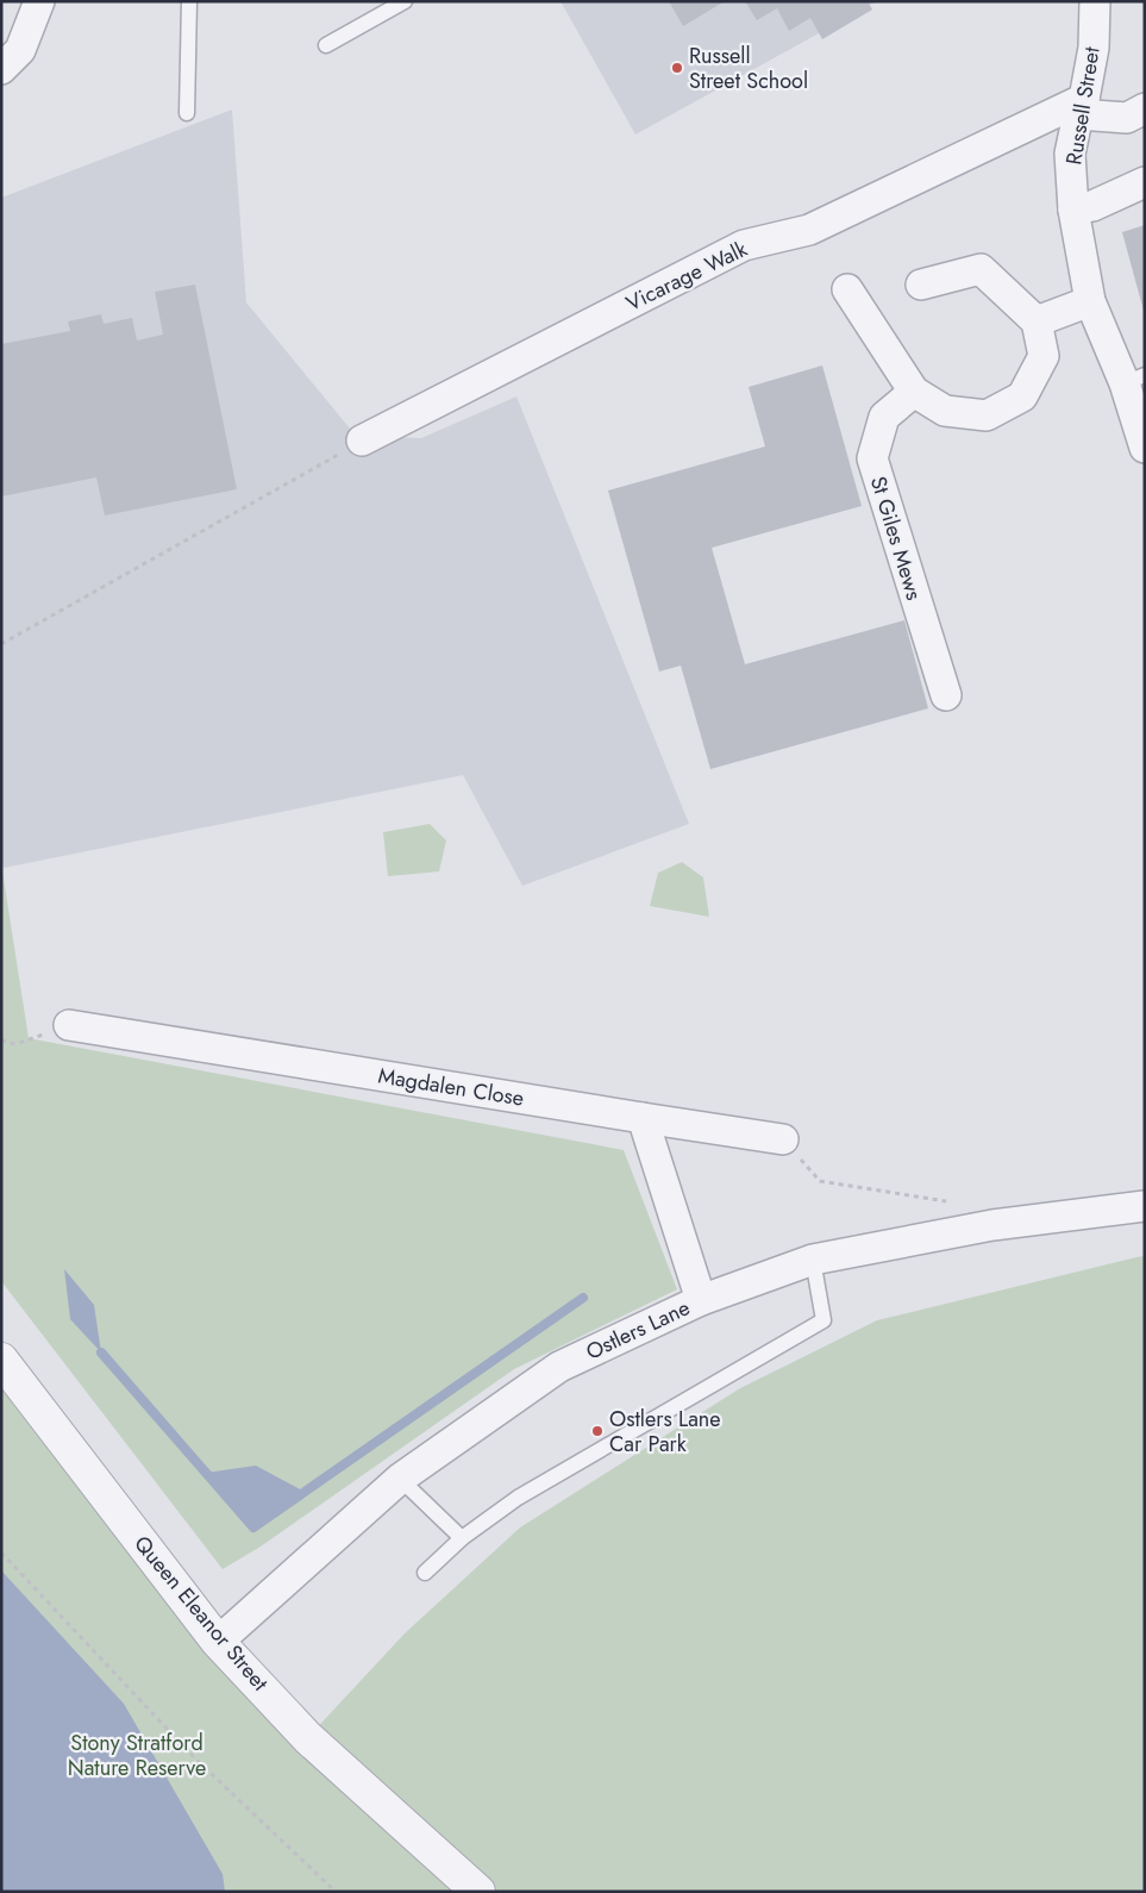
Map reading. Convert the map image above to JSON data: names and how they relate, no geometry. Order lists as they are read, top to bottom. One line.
{"streets":{"street":["Russell Street","Vicarage Walk","St Giles Mews","Magdalen Close","Ostlers Lane","Queen Eleanor Street"]},"crossings":[["Russell Street","Vicarage Walk"],["Ostlers Lane","Queen Eleanor Street"]],"parks":["Stony Stratford Nature Reserve"],"places":["Russell Street School","Ostlers Lane Car Park"]}
